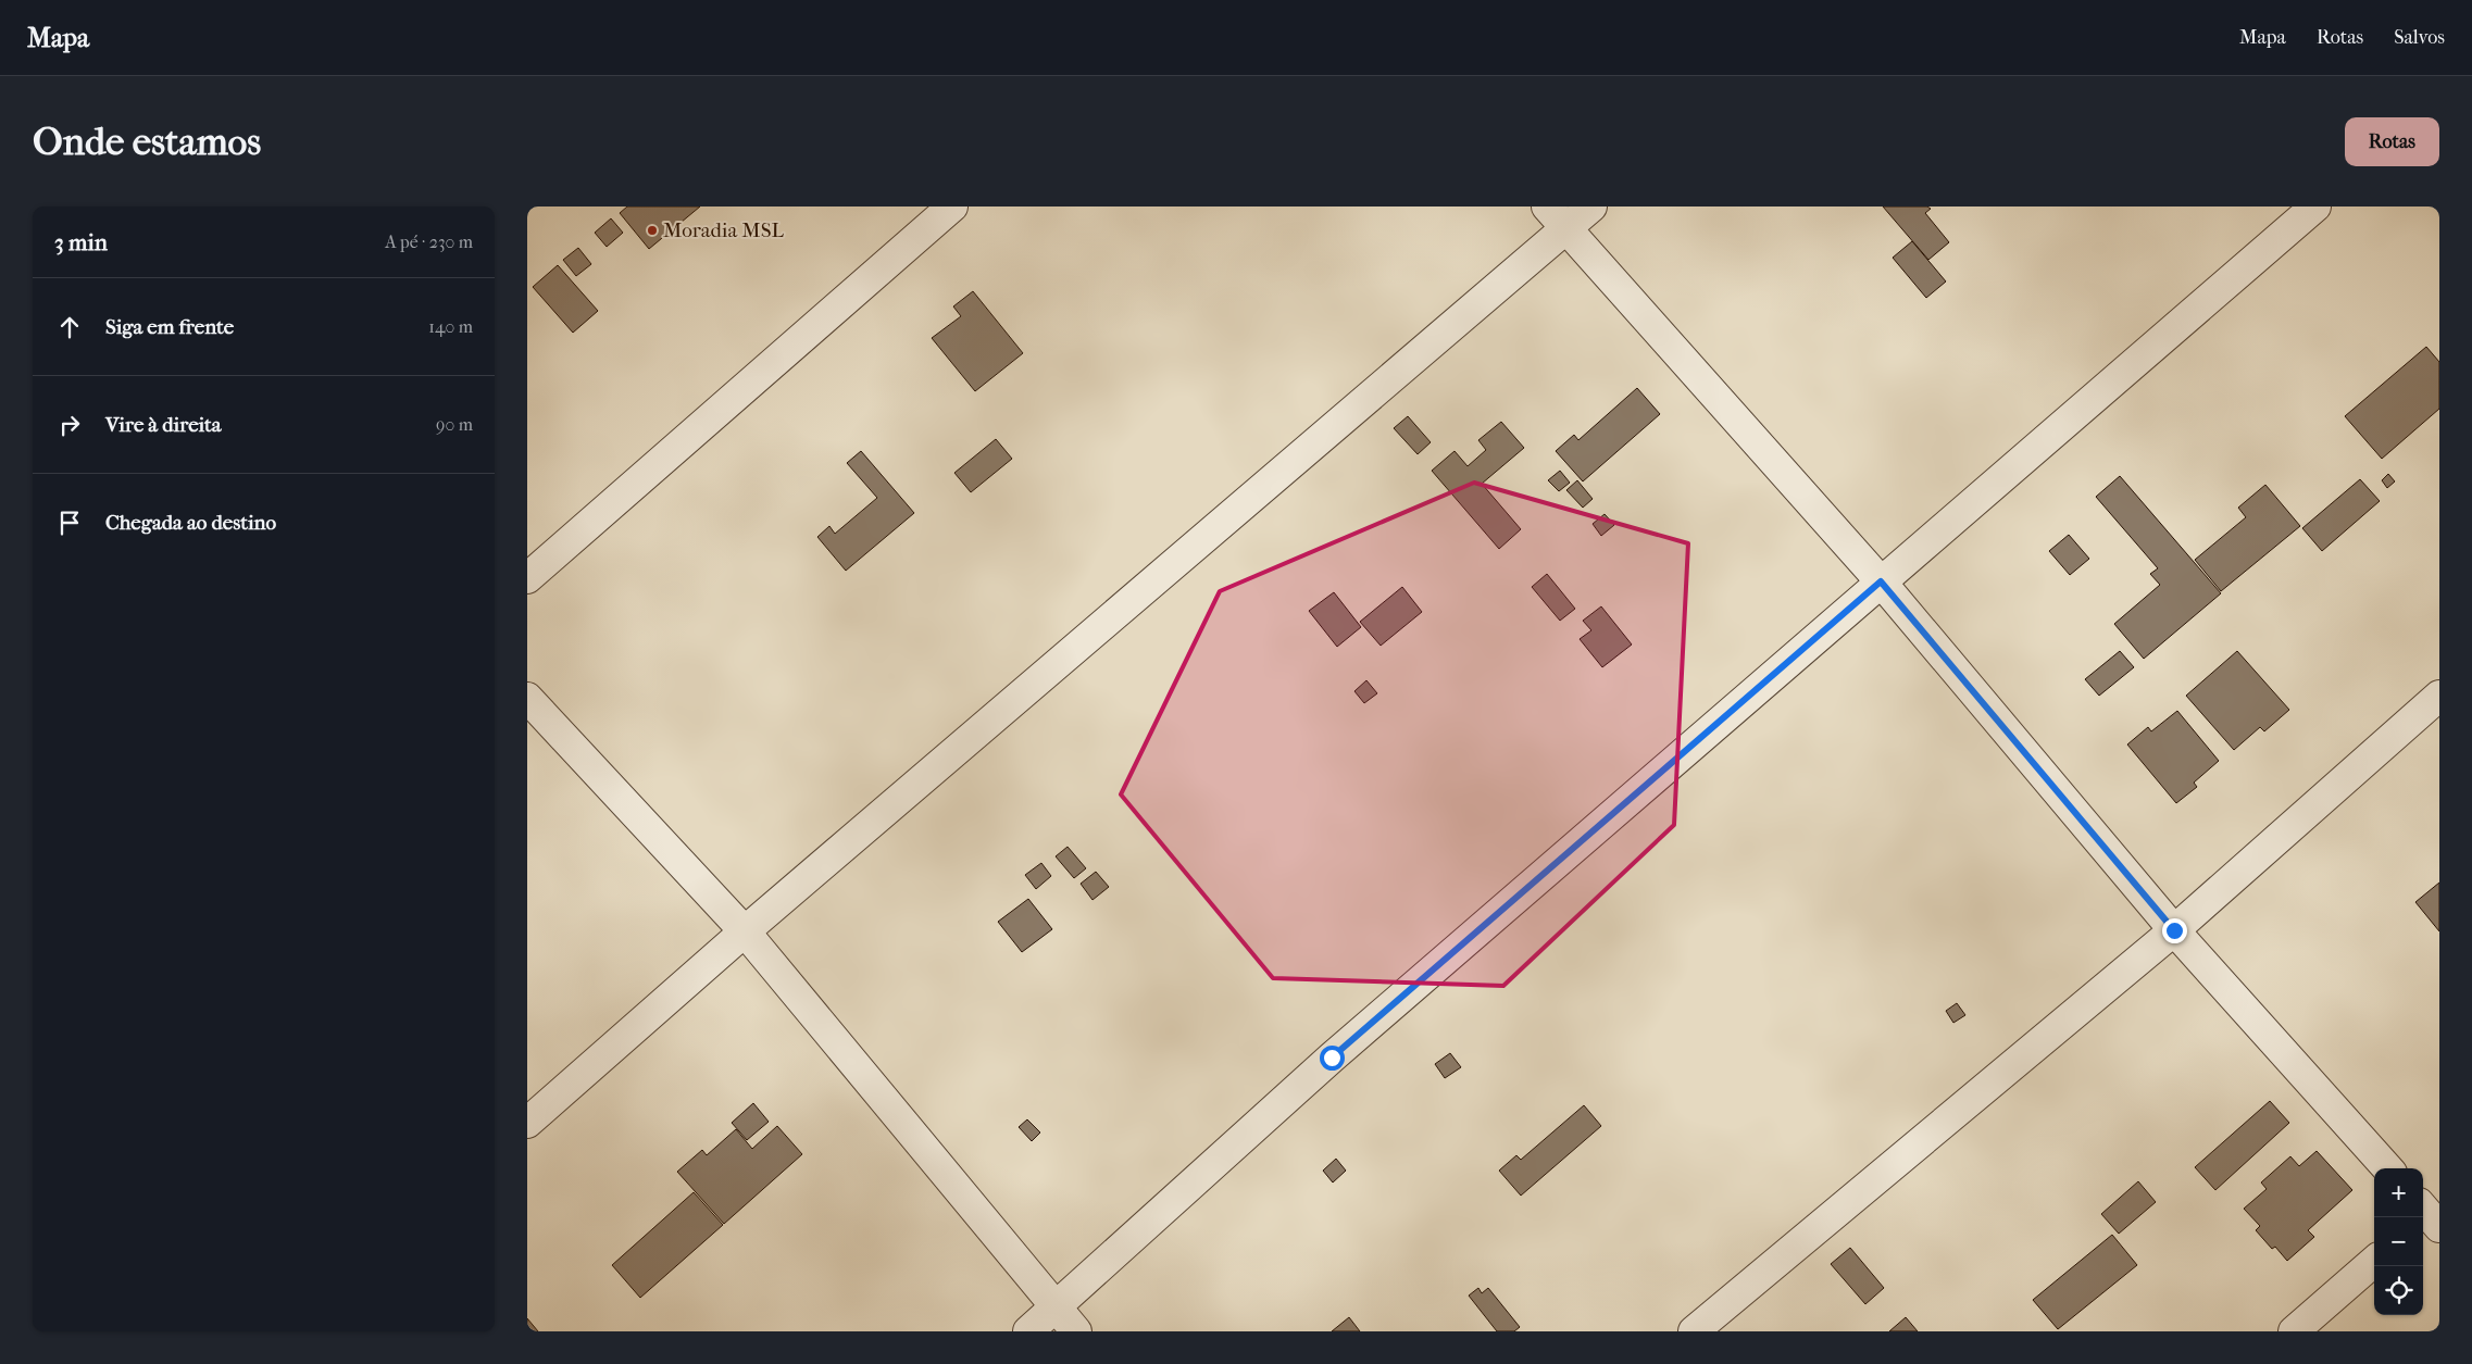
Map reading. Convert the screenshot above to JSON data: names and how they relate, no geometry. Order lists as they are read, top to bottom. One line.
{"places":["Moradia MSL"],"page":{"header":"Mapa","nav":["Mapa","Rotas","Salvos"],"buttons":"Rotas","title":"Onde estamos","heading":["3 min","A pé · 230 m"],"list":[["Siga em frente","140 m"],["Vire à direita","90 m"],"Chegada ao destino"],"map_buttons":["+","−"]}}
